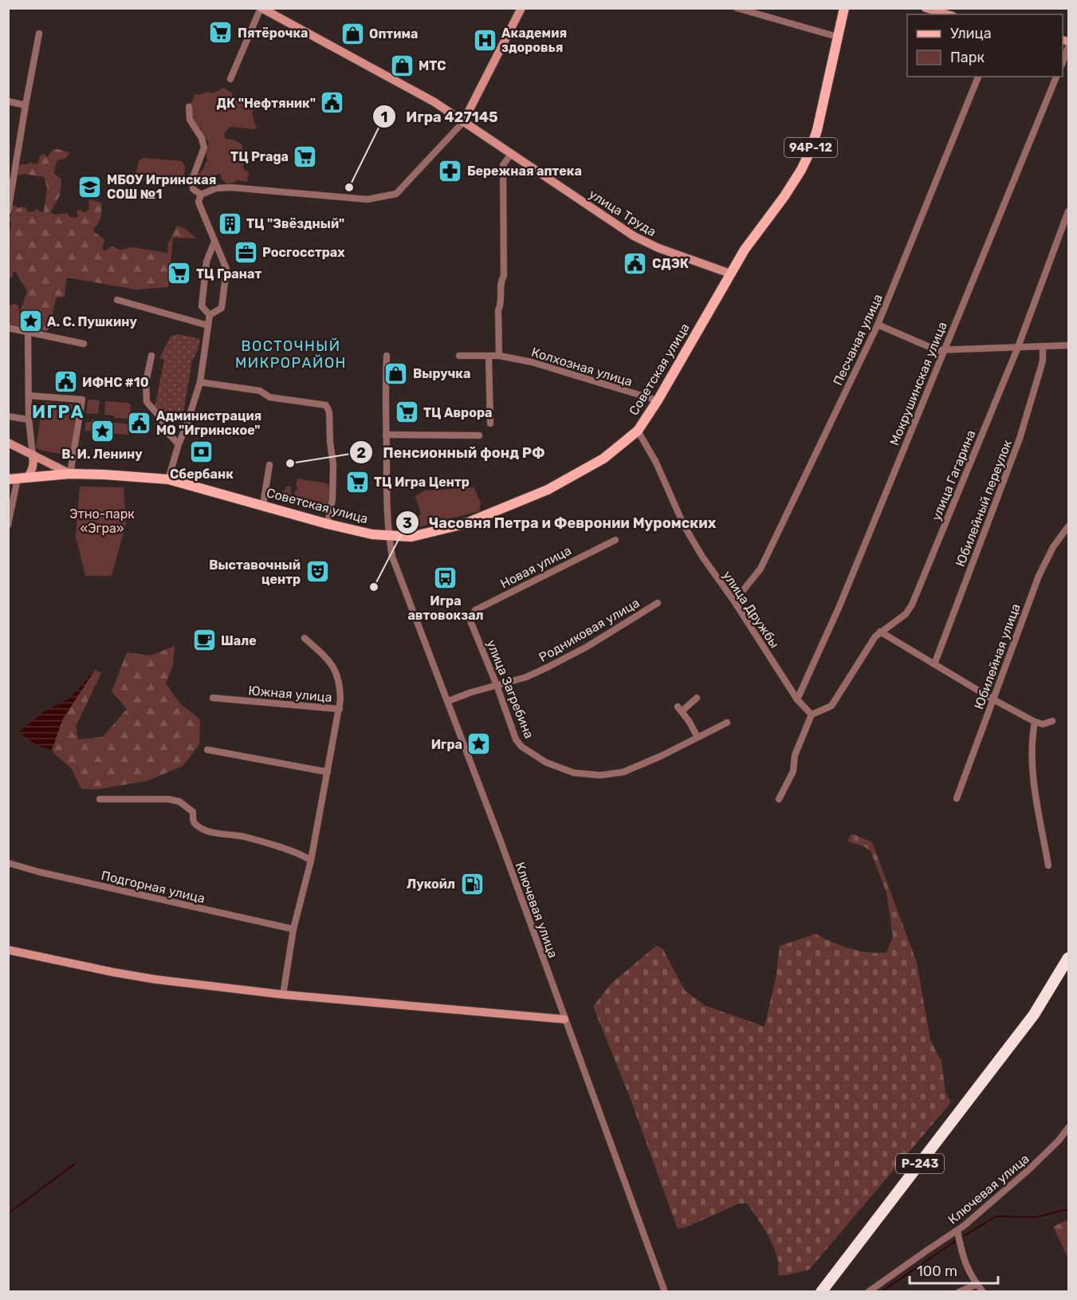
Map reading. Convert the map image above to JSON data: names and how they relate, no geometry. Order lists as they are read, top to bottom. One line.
{"streets":{"highway":["Р-243"],"main road":["94Р-12","Советская улица"],"street":["улица Труда","Песчаная улица","Колхозная улица","Мокрушинская улица","улица Гагарина","Юбилейный переулок","Новая улица","улица Дружбы","Родниковая улица","Юбилейная улица","улица Загребина","Южная улица","Подгорная улица","Ключевая улица"]},"crossings":[["улица Труда","Советская улица"],["Песчаная улица","улица Дружбы"],["Колхозная улица","Советская улица"],["Советская улица","улица Дружбы"],["Советская улица","Ключевая улица"],["Мокрушинская улица","улица Дружбы"],["улица Гагарина","улица Дружбы"],["Новая улица","улица Загребина"],["Родниковая улица","улица Загребина"],["Родниковая улица","Ключевая улица"]],"districts":["ВОСТОЧНЫЙ МИКРОРАЙОН","ИГРА"],"parks":["Этно-парк «Эгра»"],"places":{"supermarket":["Пятёрочка","ТЦ Praga","ТЦ Гранат","ТЦ Аврора","ТЦ Игра Центр"],"shop":["Оптима","МТС","Выручка"],"hospital":["Академия здоровья"],"public building":["ДК \"Нефтяник\"","СДЭК","ИФНС #10","Администрация МО \"Игринское\""],"pharmacy":["Бережная аптека"],"school or university":["МБОУ Игринская СОШ №1"],"other":["Игра 427145","Пенсионный фонд РФ","Часовня Петра и Февронии Муромских"],"building":["ТЦ \"Звёздный\""],"office":["Росгосстрах"],"place":["А. С. Пушкину","В. И. Ленину","Игра"],"bank":["Сбербанк"],"theatre":["Выставочный центр"],"bus stop":["Игра автовокзал"],"cafe":["Шале"],"fuel station":["Лукойл"]},"legend":["Улица","Парк"],"scale_bar":"100 m"}
